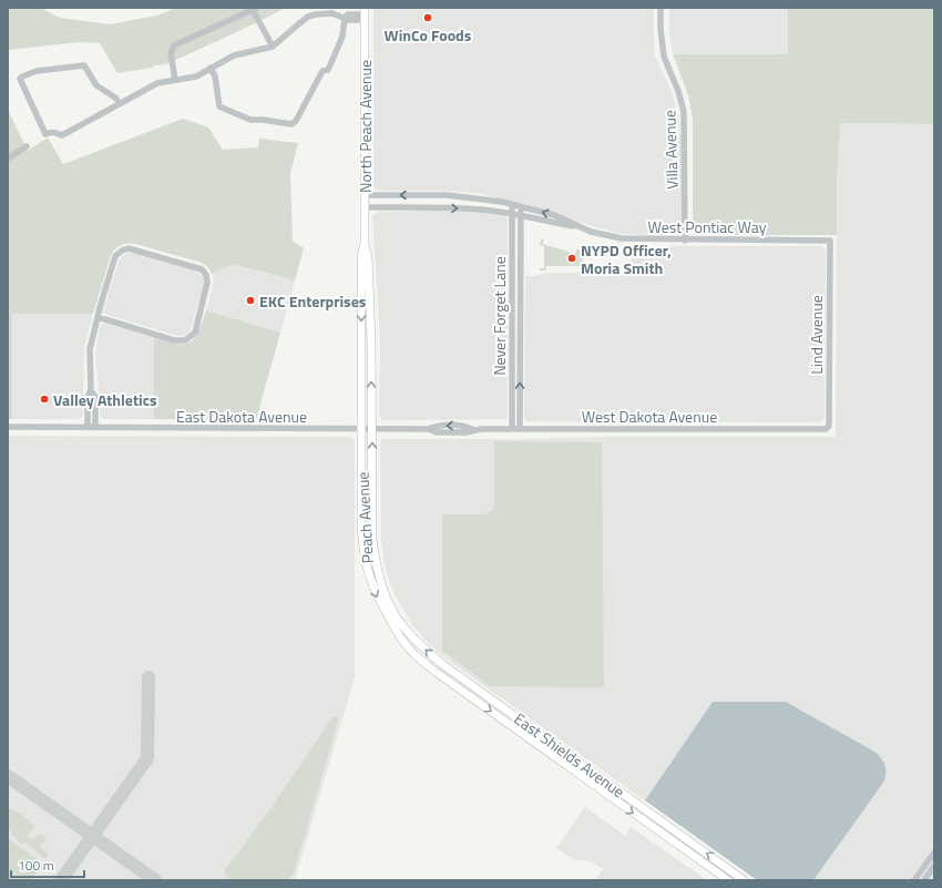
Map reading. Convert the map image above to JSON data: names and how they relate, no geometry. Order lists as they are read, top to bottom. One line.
{"streets":{"main road":["North Peach Avenue","Peach Avenue","East Shields Avenue"],"street":["Villa Avenue","West Pontiac Way","Never Forget Lane","Lind Avenue","East Dakota Avenue","West Dakota Avenue"]},"crossings":[["North Peach Avenue","West Pontiac Way"],["North Peach Avenue","East Dakota Avenue"],["North Peach Avenue","West Dakota Avenue"],["North Peach Avenue","Peach Avenue"],["Villa Avenue","West Pontiac Way"],["West Pontiac Way","Never Forget Lane"],["West Pontiac Way","Lind Avenue"],["Never Forget Lane","West Dakota Avenue"],["Lind Avenue","West Dakota Avenue"],["East Dakota Avenue","West Dakota Avenue"],["East Dakota Avenue","Peach Avenue"],["West Dakota Avenue","Peach Avenue"],["Peach Avenue","East Shields Avenue"]],"places":["WinCo Foods","NYPD Officer, Moria Smith","EKC Enterprises","Valley Athletics"],"scale_bar":"100 m"}
